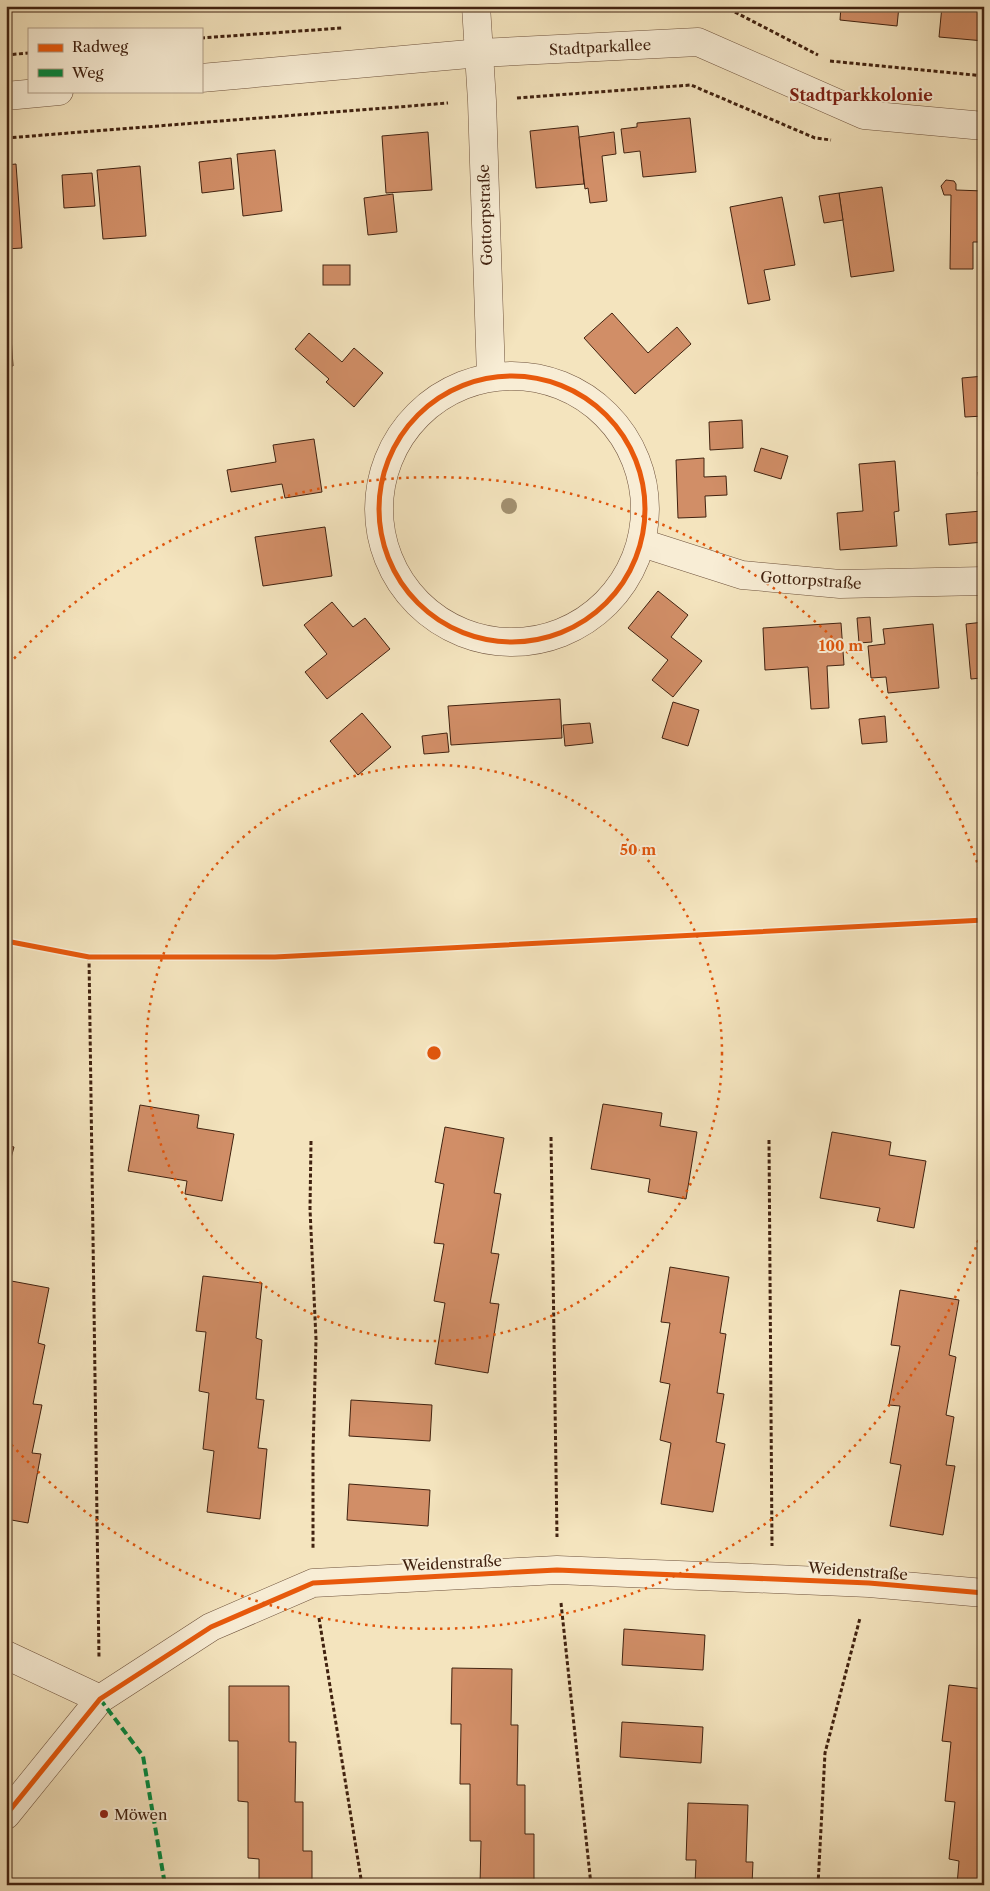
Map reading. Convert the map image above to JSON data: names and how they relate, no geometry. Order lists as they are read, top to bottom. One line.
{"streets":{"street":["Stadtparkallee","Gottorpstraße","Weidenstraße"]},"crossings":[["Stadtparkallee","Gottorpstraße"]],"districts":["Stadtparkkolonie"],"places":["Möwen"],"legend":["Radweg","Weg"],"rings":["100 m","50 m"]}
